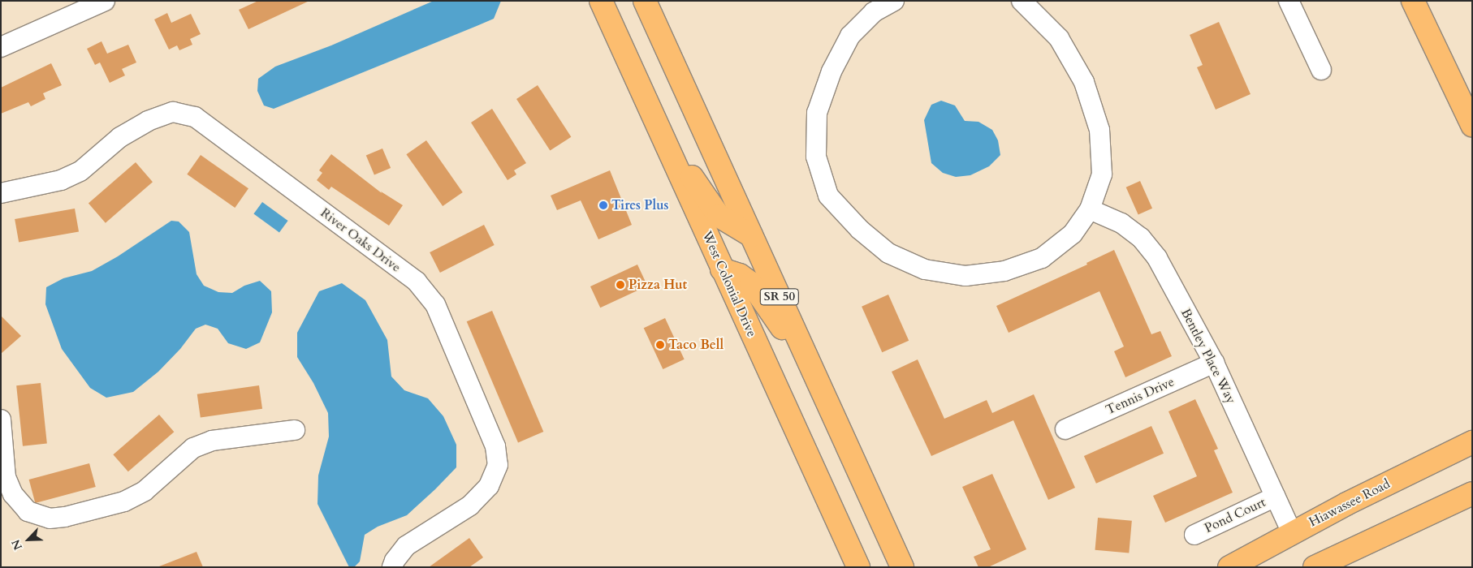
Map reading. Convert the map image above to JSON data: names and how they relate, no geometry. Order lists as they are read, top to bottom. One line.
{"streets":{"main road":["West Colonial Drive","SR 50","Hiawassee Road"],"street":["River Oaks Drive","Bentley Place Way","Tennis Drive","Pond Court"]},"crossings":[["Bentley Place Way","Tennis Drive"],["Bentley Place Way","Hiawassee Road"],["Bentley Place Way","Pond Court"]],"places":["Tires Plus","Pizza Hut","Taco Bell"],"north":"bottom left"}
